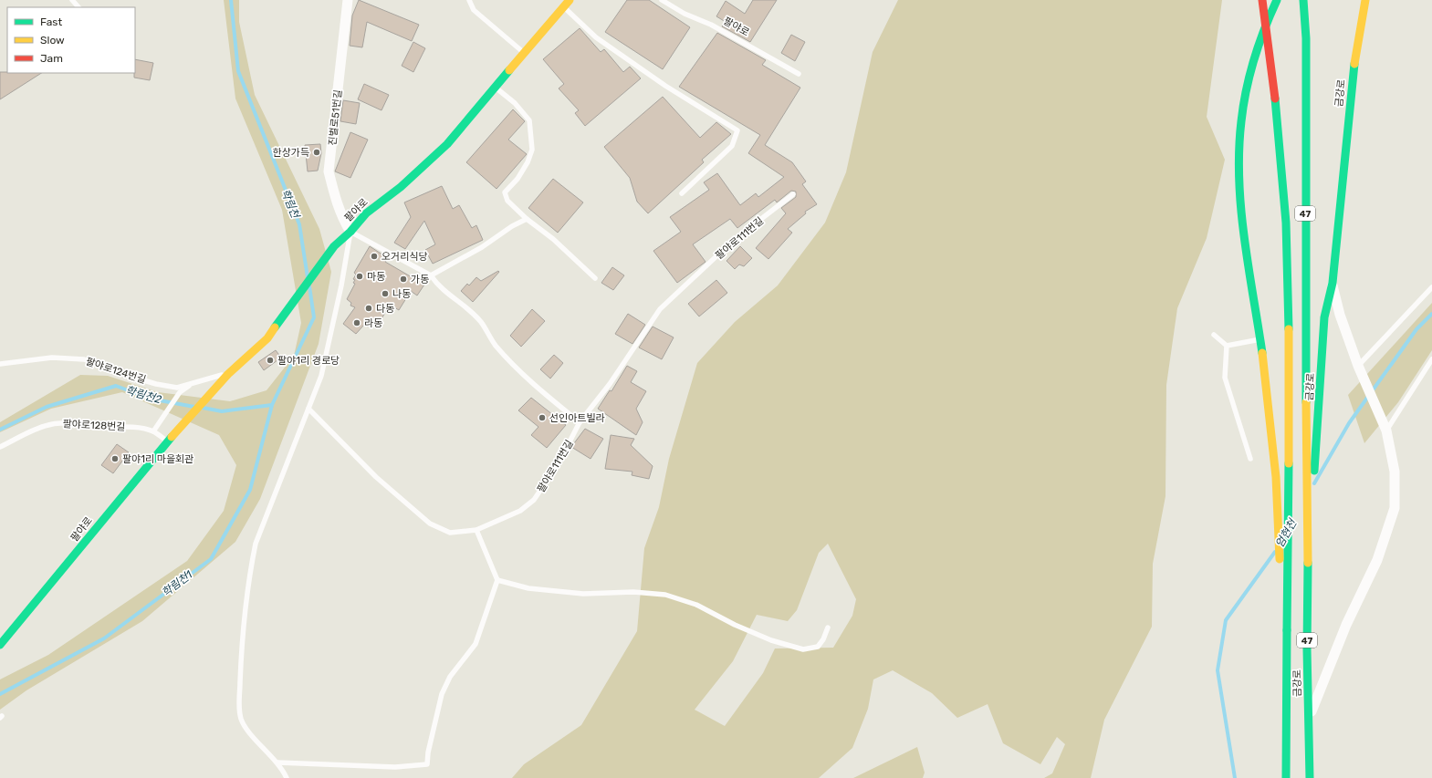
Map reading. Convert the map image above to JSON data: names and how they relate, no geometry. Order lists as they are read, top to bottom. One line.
{"streets":{"main road":["팔야로","금강로","47"],"street":["진벌로51번길"],"lane":["팔야로111번길","팔야로124번길","팔야로128번길"]},"crossings":[["팔야로","진벌로51번길"],["팔야로","팔야로111번길"],["팔야로","팔야로124번길"],["팔야로","팔야로128번길"],["금강로","47"]],"water":["학림천","학림천2","엄현천","학림천1"],"places":["한상가득","오거리식당","마동","가동","나동","다동","라동","팔야1리 경로당","선인아트빌라","팔야1리 마을회관"],"legend":["Fast","Slow","Jam"]}
